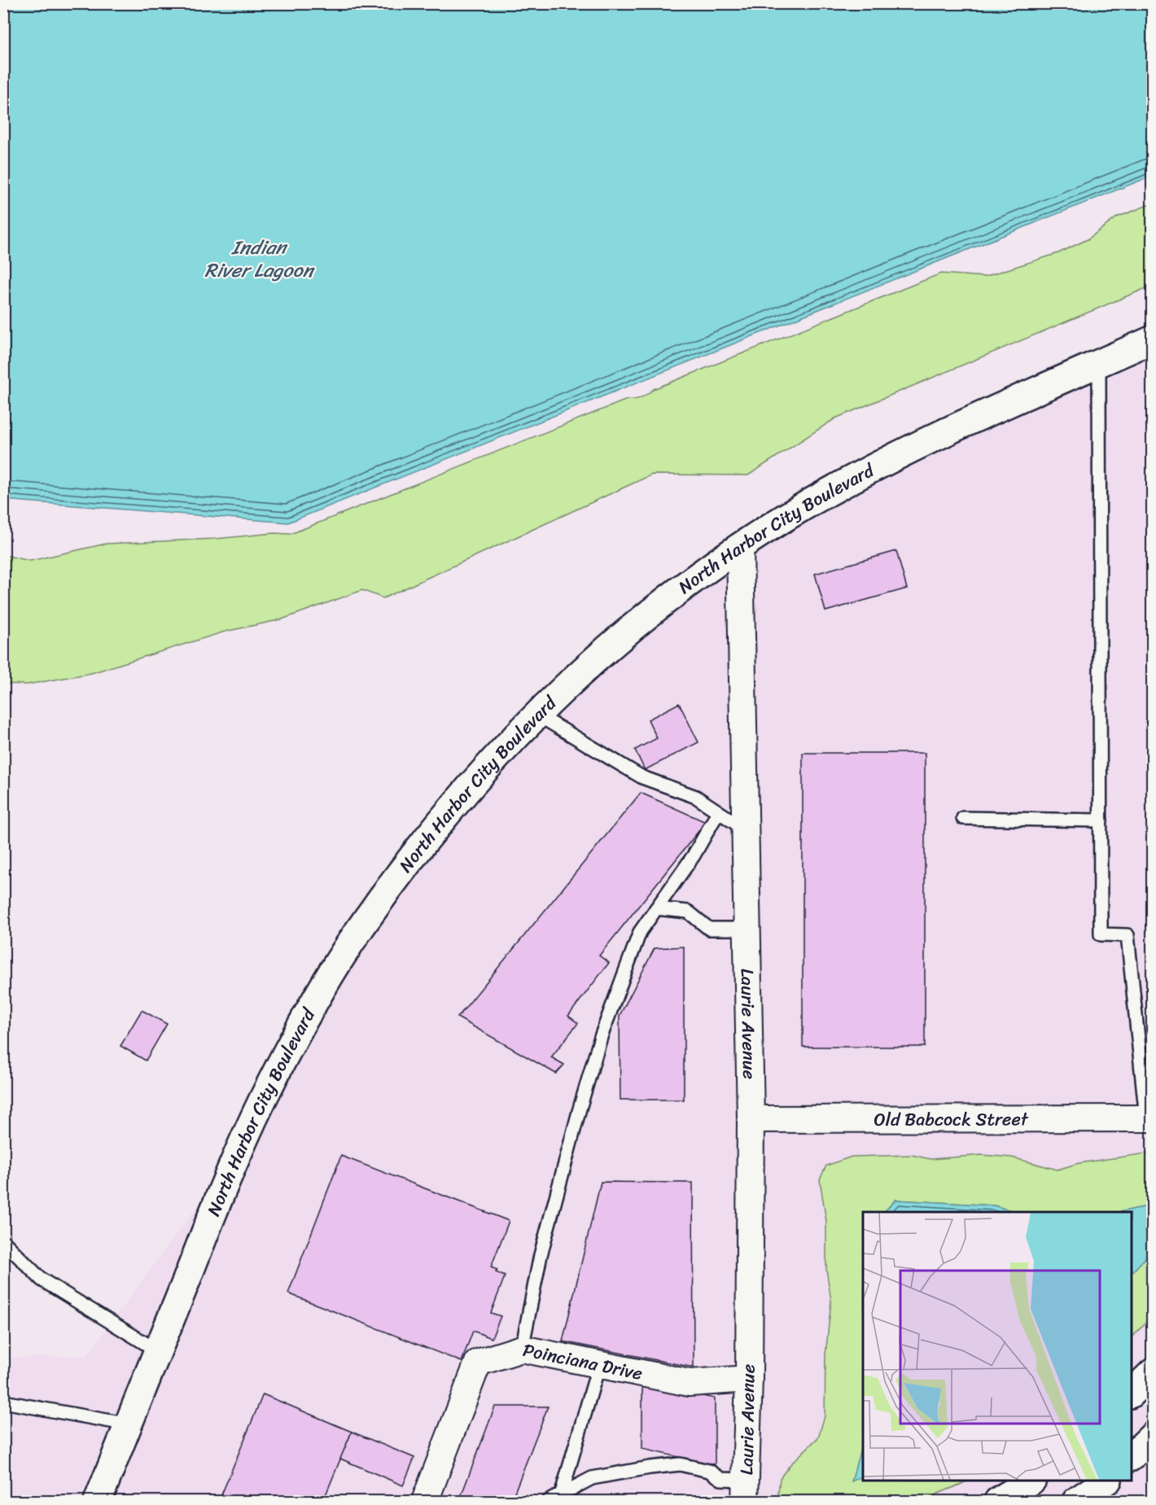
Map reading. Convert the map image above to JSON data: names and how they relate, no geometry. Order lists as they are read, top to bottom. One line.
{"streets":{"main road":["North Harbor City Boulevard"],"street":["Laurie Avenue","Old Babcock Street","Poinciana Drive"]},"crossings":[["North Harbor City Boulevard","Laurie Avenue"],["Laurie Avenue","Old Babcock Street"],["Laurie Avenue","Poinciana Drive"]],"water":["Indian River Lagoon"]}
